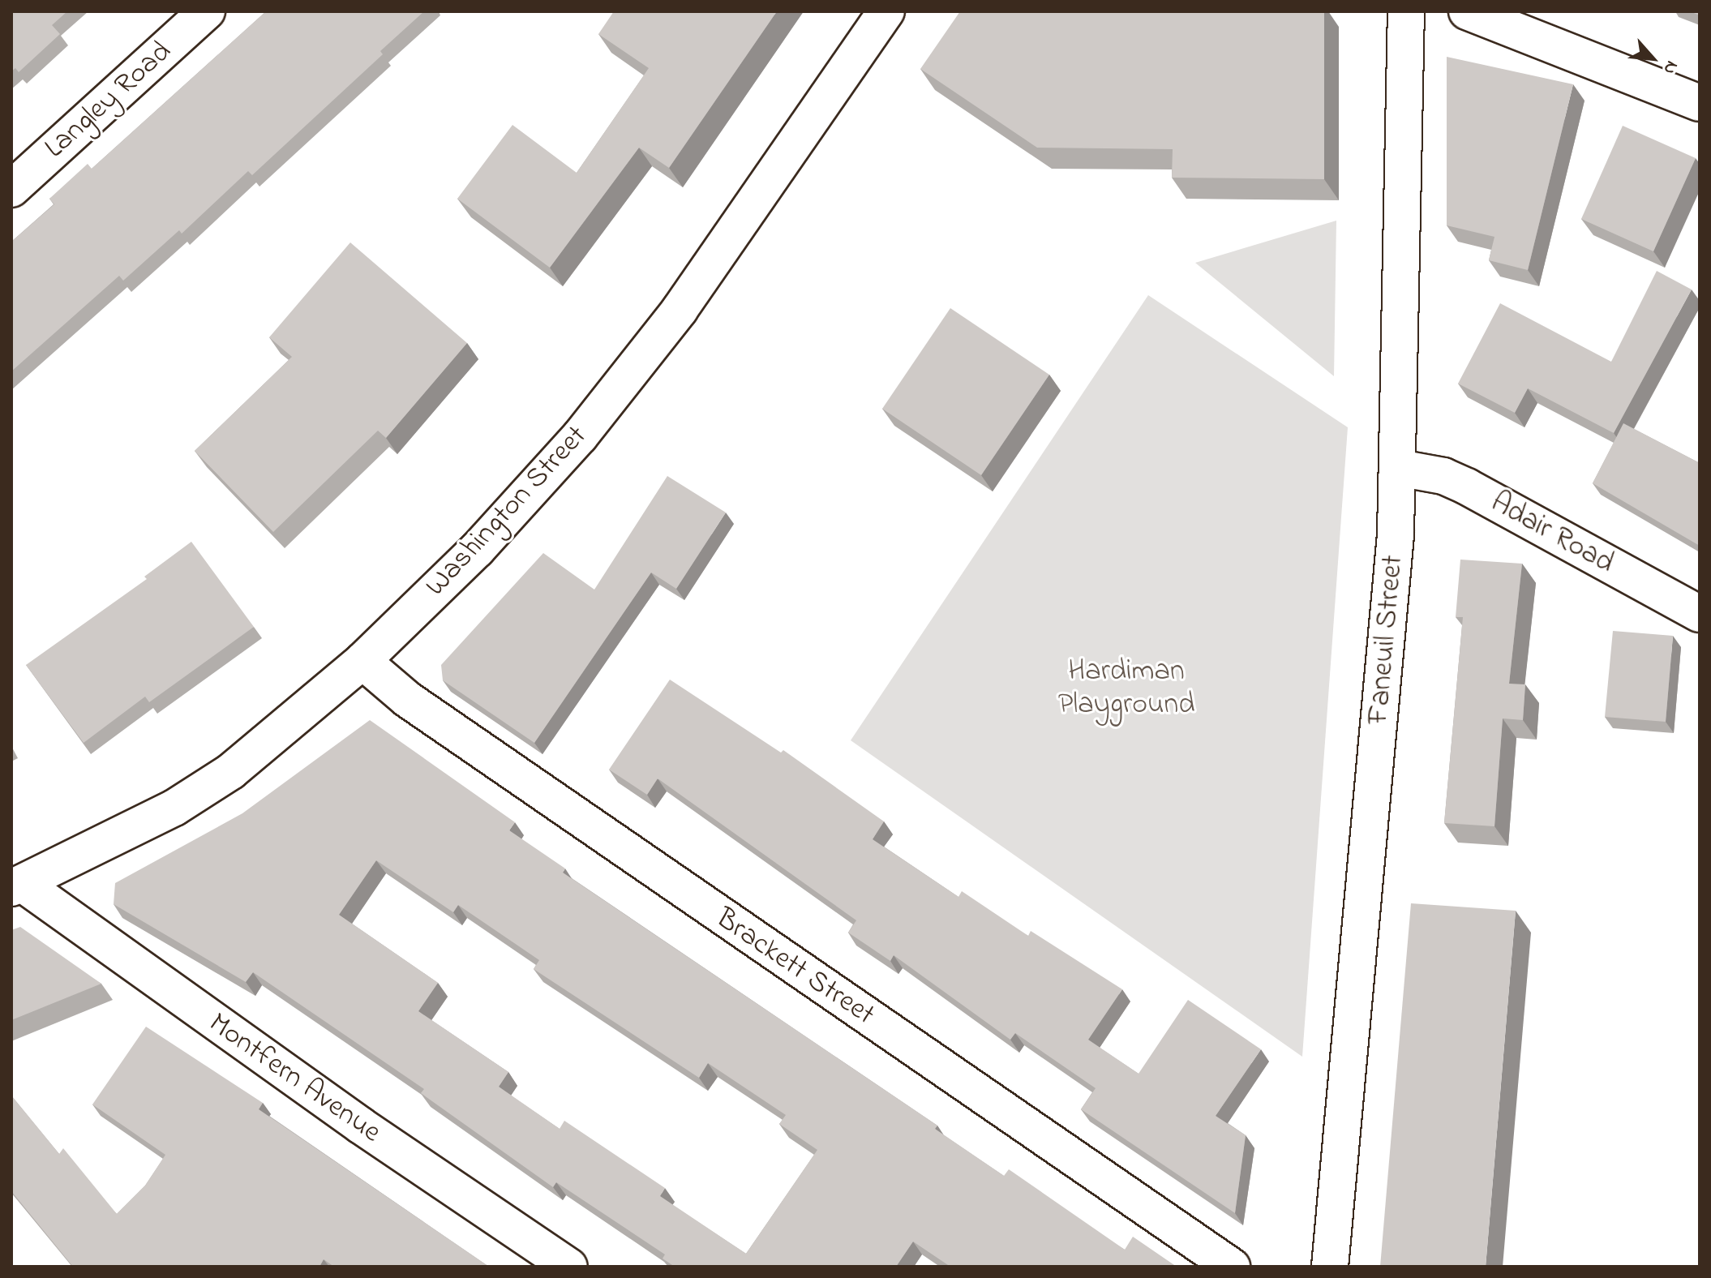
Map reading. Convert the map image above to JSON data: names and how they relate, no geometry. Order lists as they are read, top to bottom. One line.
{"streets":{"street":["Langley Road","Washington Street","Adair Road","Faneuil Street","Brackett Street","Montfern Avenue"]},"crossings":[["Washington Street","Brackett Street"],["Washington Street","Montfern Avenue"],["Adair Road","Faneuil Street"]],"parks":["Hardiman Playground"],"north":"bottom right"}
